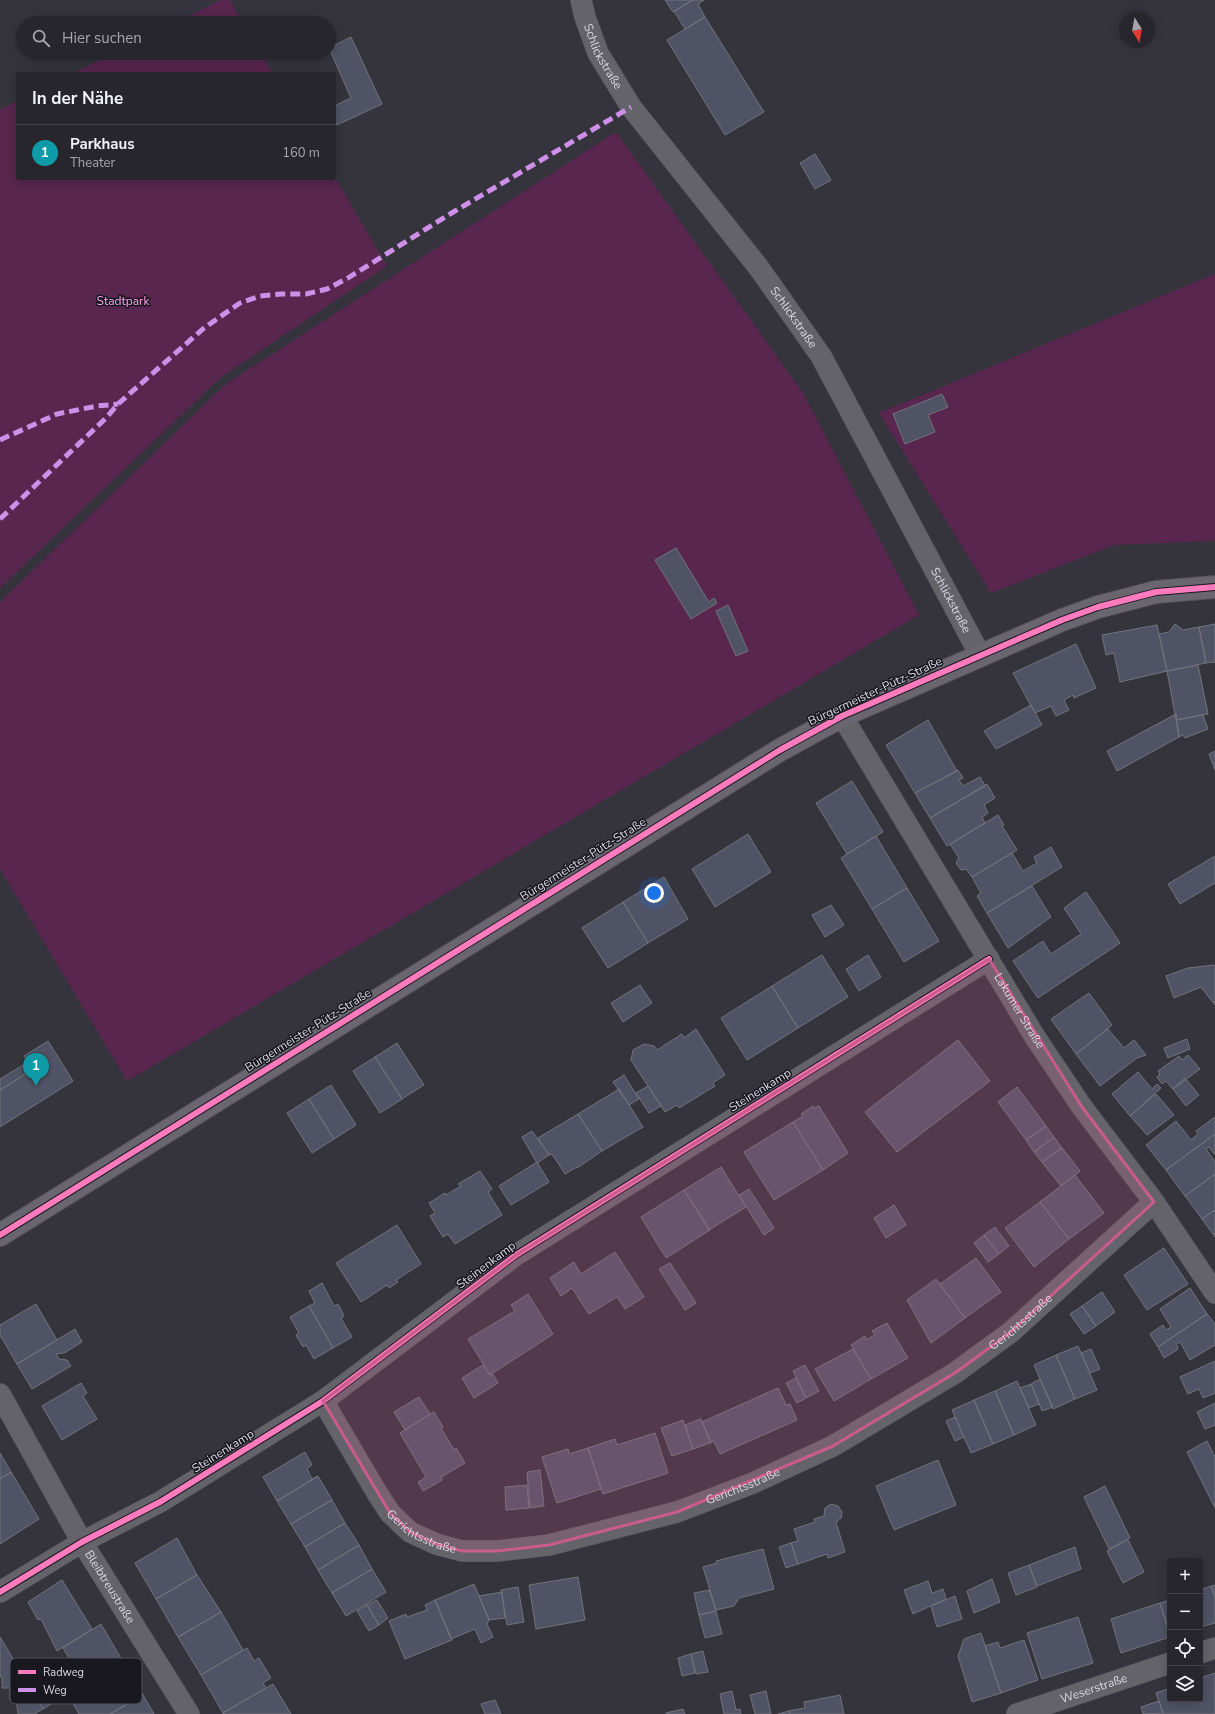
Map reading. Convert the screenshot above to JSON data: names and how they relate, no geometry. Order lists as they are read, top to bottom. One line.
{"streets":{"main road":["Bürgermeister-Pütz-Straße"],"street":["Schlickstraße","Lakumer Straße","Steinenkamp","Gerichtsstraße","Bleibtreustraße","Weserstraße"]},"crossings":[["Schlickstraße","Bürgermeister-Pütz-Straße"],["Bürgermeister-Pütz-Straße","Lakumer Straße"],["Lakumer Straße","Steinenkamp"],["Lakumer Straße","Gerichtsstraße"],["Steinenkamp","Gerichtsstraße"],["Steinenkamp","Bleibtreustraße"]],"parks":["Stadtpark"],"legend":["Radweg","Weg"],"north":"bottom","page":{"search":"Hier suchen","heading":"In der Nähe","list":[{"mark":"1","name":"Parkhaus","note":"Theater","value":"160 m"}],"pins":"1","map_buttons":["+","−"]}}
